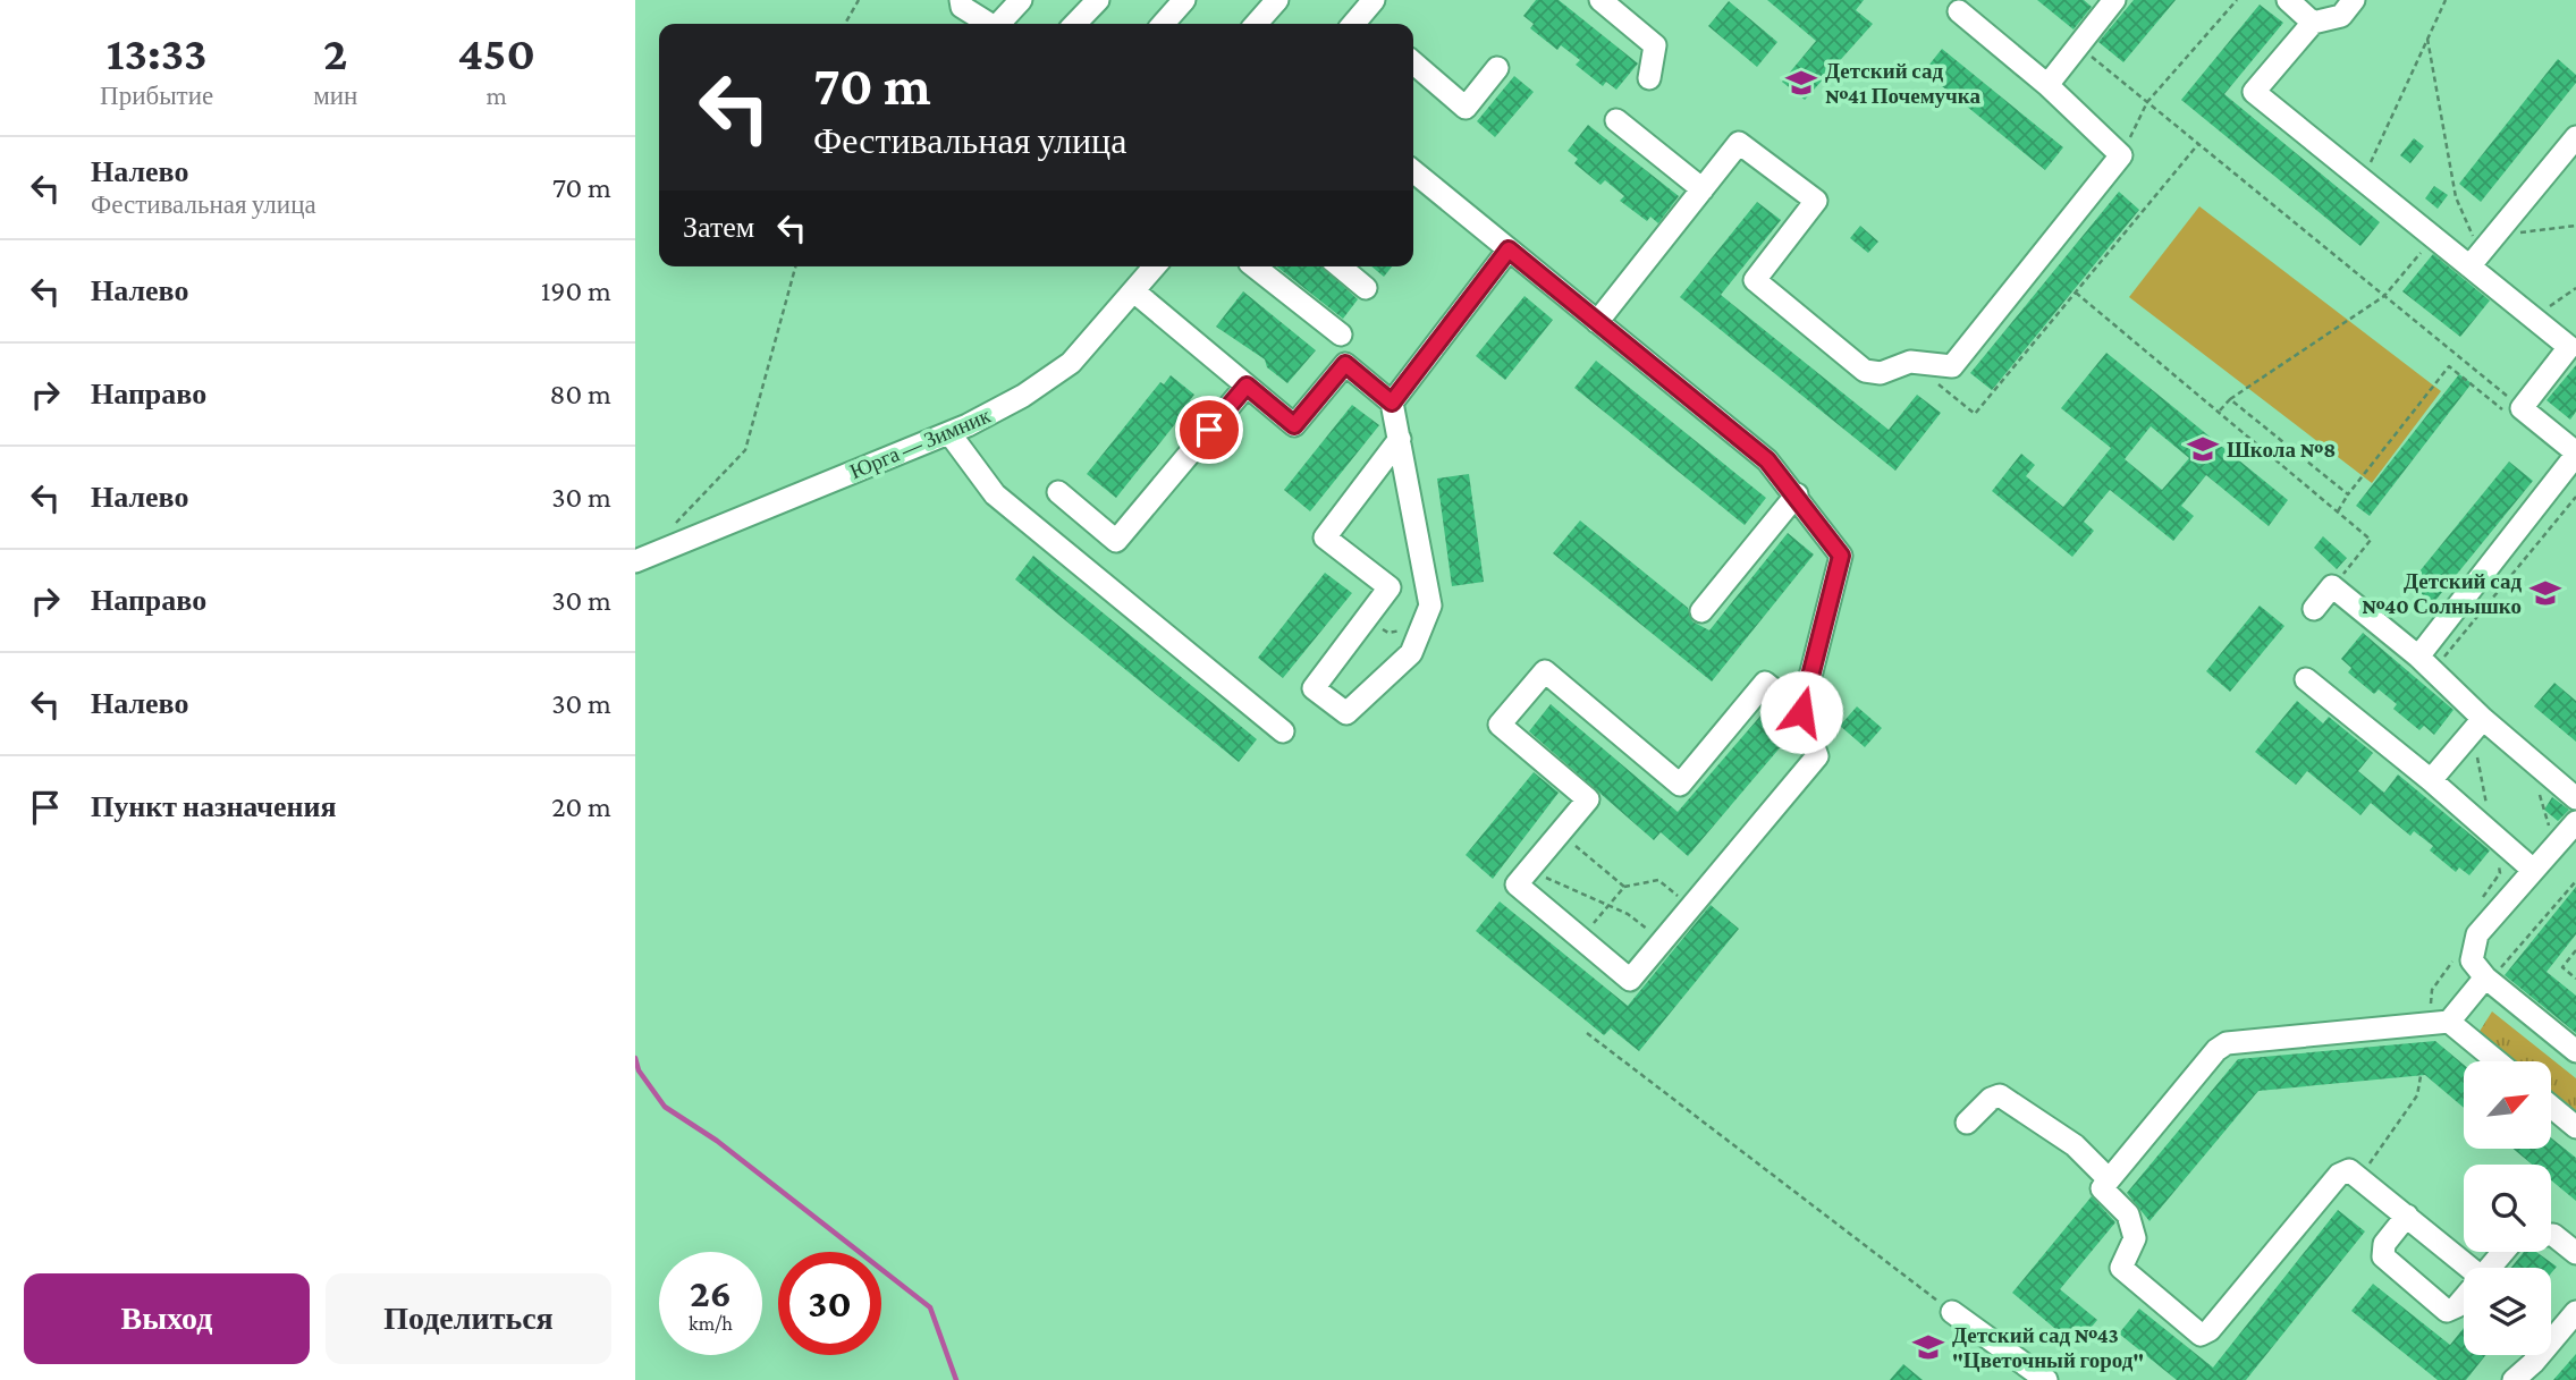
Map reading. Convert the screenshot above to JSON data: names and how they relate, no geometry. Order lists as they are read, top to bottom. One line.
{"streets":{"street":["Юрга — Зимник"]},"places":{"school or university":["Детский сад №41 Почемучка","Школа №8","Детский сад №40 Солнышко","Детский сад №43 \"Цветочный город\""]},"north":"top right","page":{"eta":["13:33","Прибытие","2","мин","450","m"],"turn":["70 m","Фестивальная улица"],"list":[{"name":"Налево","note":"Фестивальная улица","value":"70 m"},{"name":"Налево","value":"190 m"},{"name":"Направо","value":"80 m"},{"name":"Налево","value":"30 m"},{"name":"Направо","value":"30 m"},{"name":"Налево","value":"30 m"},{"name":"Пункт назначения","value":"20 m"}],"then":"Затем","speed":"26 km/h","limit":"30","buttons":["Выход","Поделиться"]}}
